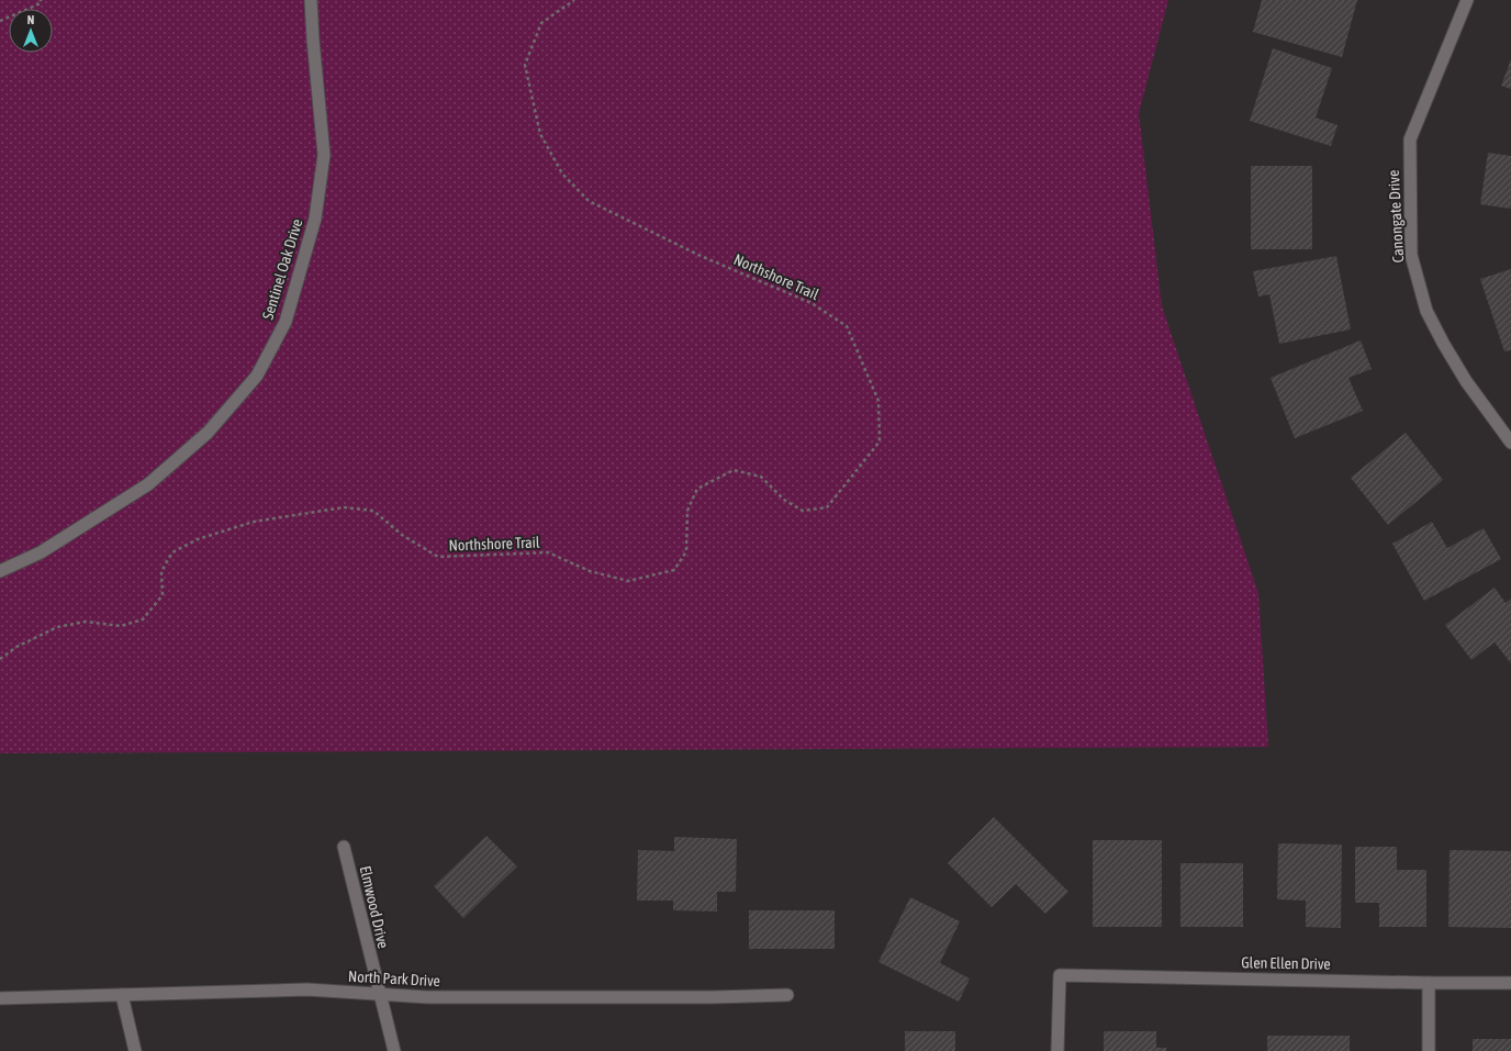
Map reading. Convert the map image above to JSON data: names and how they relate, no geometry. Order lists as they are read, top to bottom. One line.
{"streets":{"street":["Canongate Drive","Sentinel Oak Drive","Elmwood Drive","Glen Ellen Drive","North Park Drive"],"path":["Northshore Trail"]},"crossings":[["Elmwood Drive","North Park Drive"]],"north":"top"}
